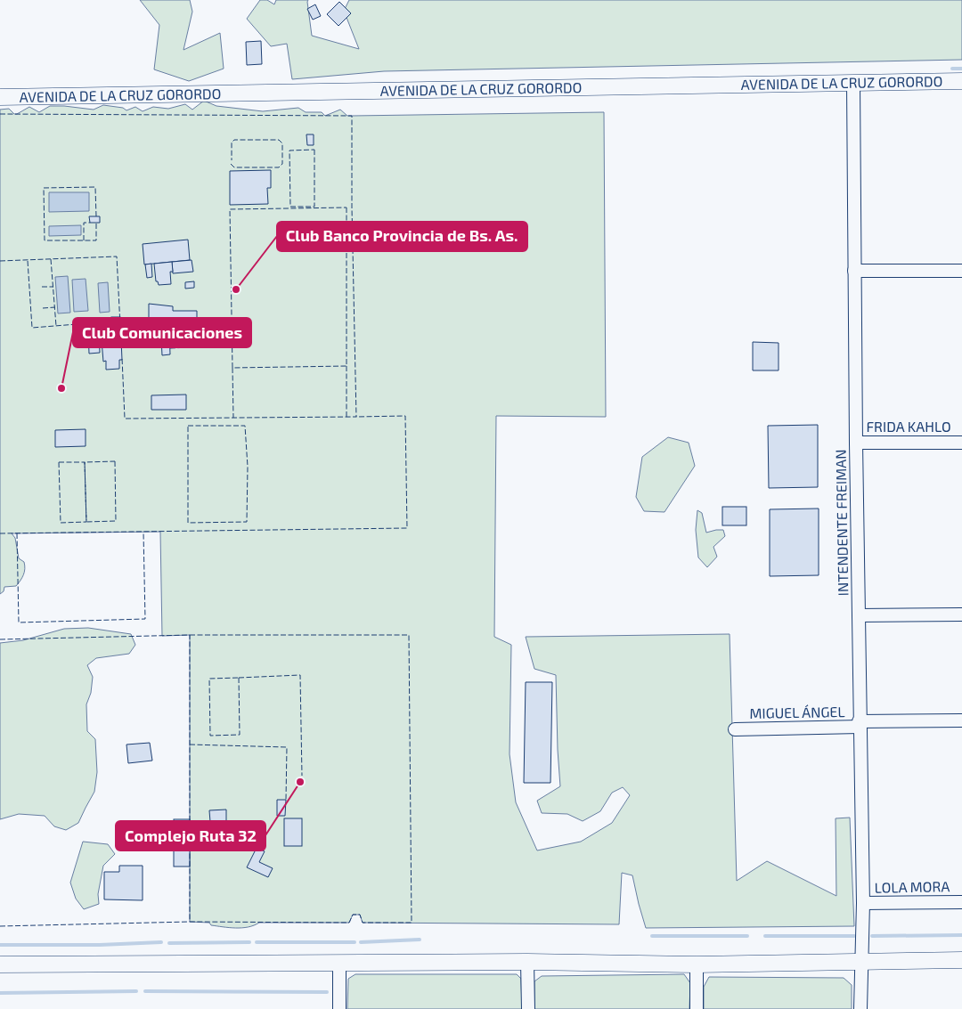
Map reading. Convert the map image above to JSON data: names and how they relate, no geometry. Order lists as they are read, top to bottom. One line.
{"streets":{"main road":["AVENIDA DE LA CRUZ GORORDO"],"street":["FRIDA KAHLO","INTENDENTE FREIMAN","MIGUEL ÁNGEL","LOLA MORA"]},"crossings":[["AVENIDA DE LA CRUZ GORORDO","INTENDENTE FREIMAN"],["FRIDA KAHLO","INTENDENTE FREIMAN"],["INTENDENTE FREIMAN","MIGUEL ÁNGEL"],["INTENDENTE FREIMAN","LOLA MORA"]],"places":["Club Banco Provincia de Bs. As.","Club Comunicaciones","Complejo Ruta 32"]}
